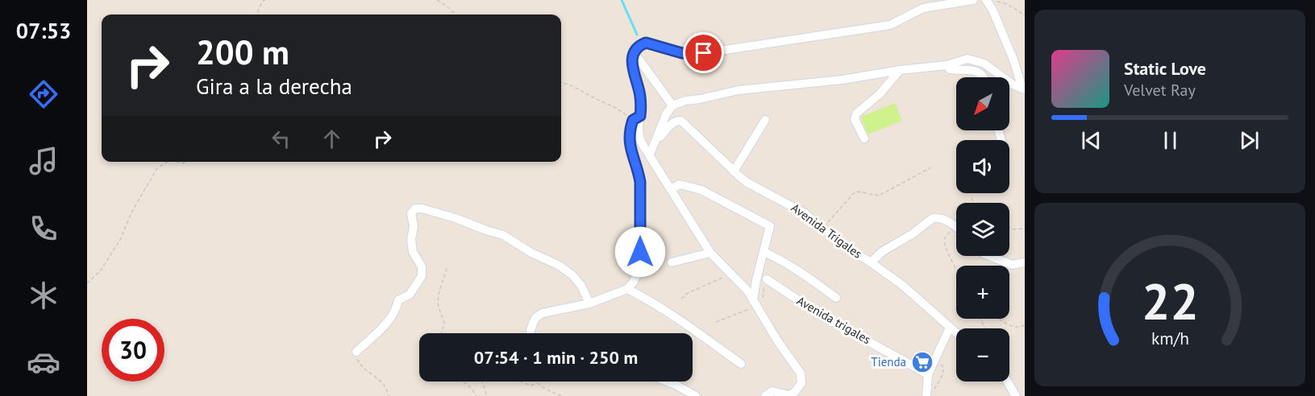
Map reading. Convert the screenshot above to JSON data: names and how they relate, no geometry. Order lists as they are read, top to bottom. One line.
{"streets":{"street":["Avenida Trigales","Avenida trigales"]},"places":{"supermarket":["Tienda"]},"north":"bottom left","page":{"tabs":"07:53","turn":["200 m","Gira a la derecha"],"song":["Static Love","Velvet Ray"],"map_buttons":["+","−"],"limit":"30","trip":"07:54 · 1 min · 250 m","gauge":["22","km/h"]}}
